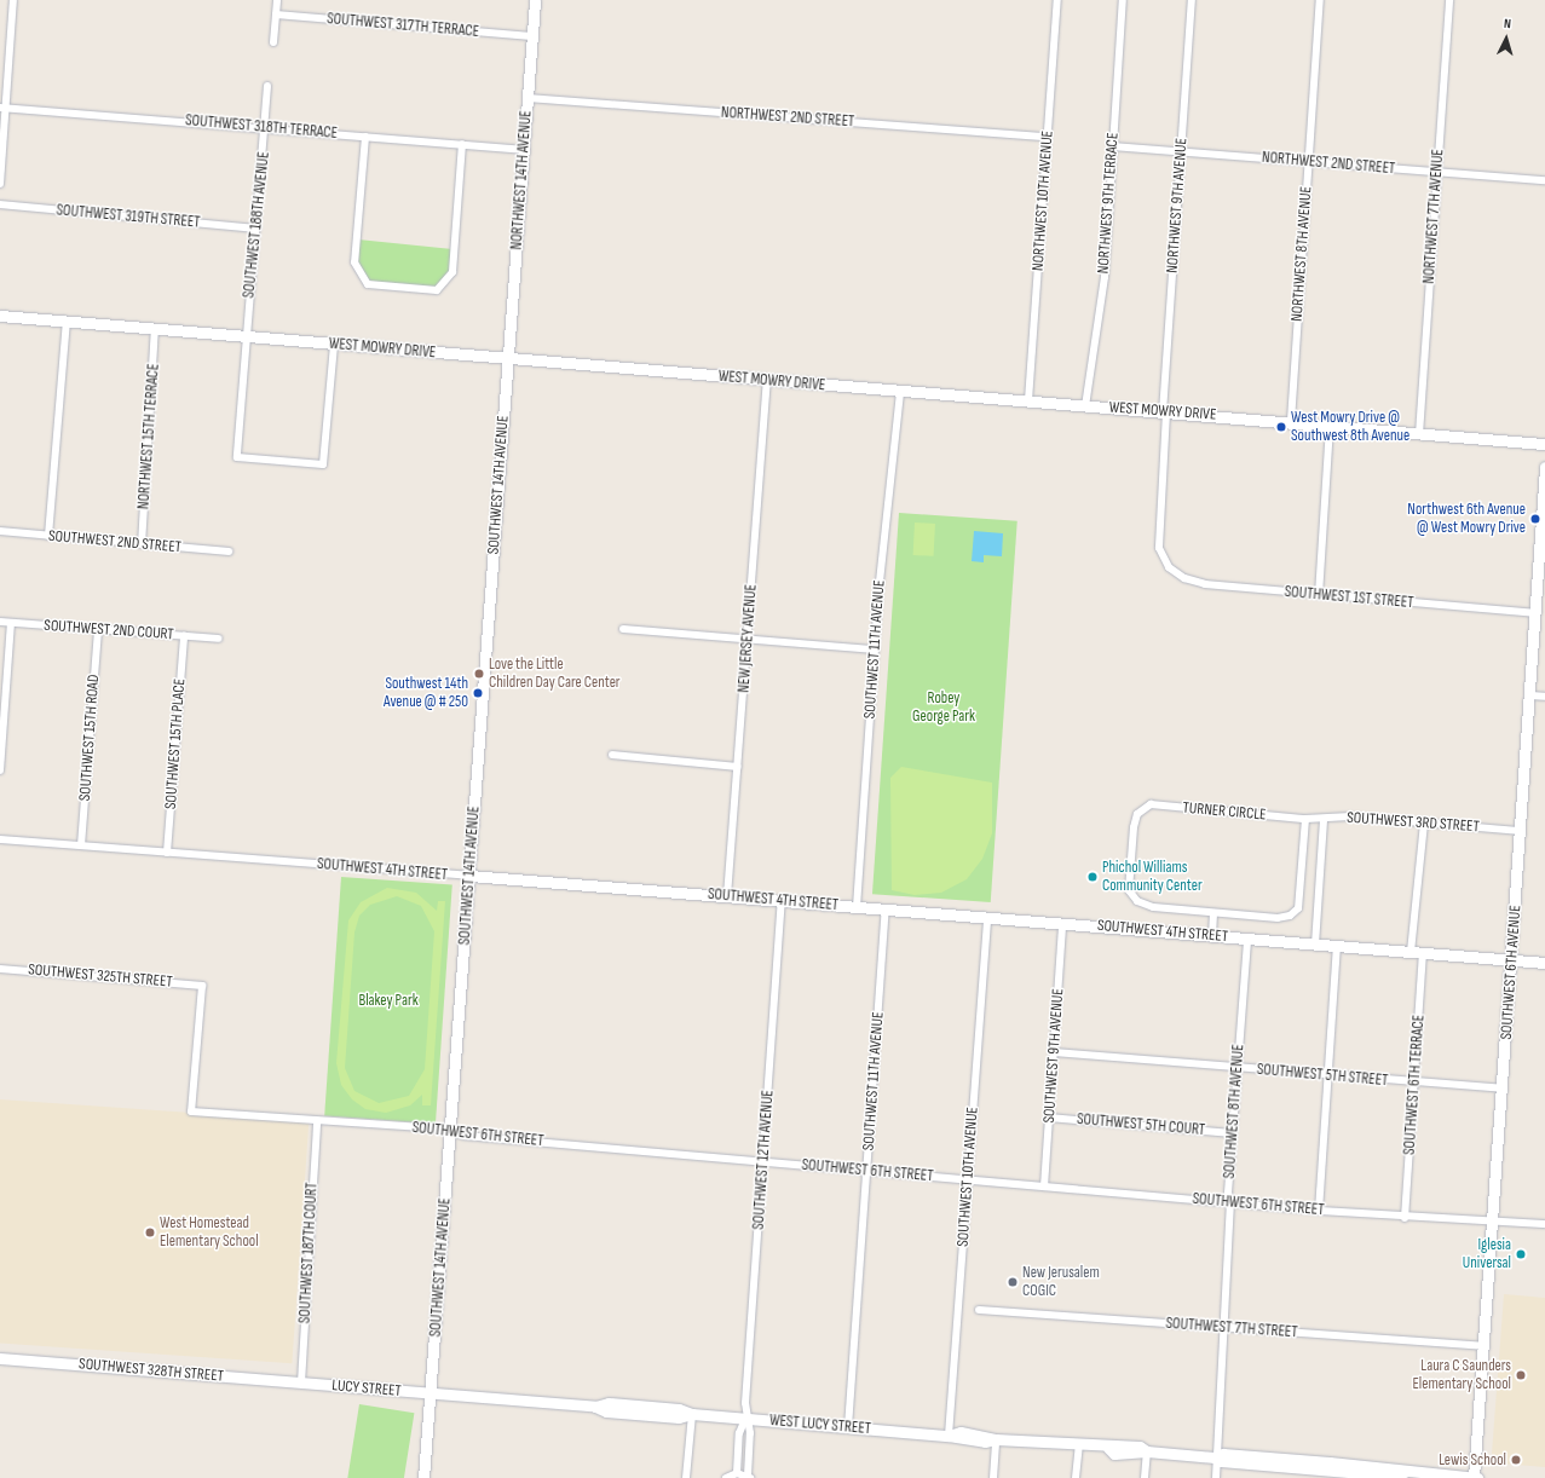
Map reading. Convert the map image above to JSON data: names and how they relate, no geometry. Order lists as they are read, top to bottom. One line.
{"streets":{"street":["SOUTHWEST 317TH TERRACE","NORTHWEST 2ND STREET","SOUTHWEST 318TH TERRACE","NORTHWEST 14TH AVENUE","NORTHWEST 10TH AVENUE","NORTHWEST 9TH TERRACE","NORTHWEST 9TH AVENUE","SOUTHWEST 319TH STREET","NORTHWEST 7TH AVENUE","SOUTHWEST 188TH AVENUE","NORTHWEST 8TH AVENUE","WEST MOWRY DRIVE","NORTHWEST 15TH TERRACE","SOUTHWEST 14TH AVENUE","SOUTHWEST 2ND STREET","SOUTHWEST 1ST STREET","SOUTHWEST 2ND COURT","NEW JERSEY AVENUE","SOUTHWEST 11TH AVENUE","SOUTHWEST 15TH ROAD","SOUTHWEST 15TH PLACE","TURNER CIRCLE","SOUTHWEST 3RD STREET","SOUTHWEST 4TH STREET","SOUTHWEST 6TH AVENUE","SOUTHWEST 325TH STREET","SOUTHWEST 9TH AVENUE","SOUTHWEST 5TH STREET","SOUTHWEST 6TH TERRACE","SOUTHWEST 8TH AVENUE","SOUTHWEST 5TH COURT","SOUTHWEST 6TH STREET","SOUTHWEST 12TH AVENUE","SOUTHWEST 10TH AVENUE","SOUTHWEST 187TH COURT","SOUTHWEST 7TH STREET","SOUTHWEST 328TH STREET","LUCY STREET","WEST LUCY STREET"]},"crossings":[["SOUTHWEST 317TH TERRACE","NORTHWEST 14TH AVENUE"],["NORTHWEST 2ND STREET","NORTHWEST 14TH AVENUE"],["NORTHWEST 2ND STREET","NORTHWEST 10TH AVENUE"],["NORTHWEST 2ND STREET","NORTHWEST 9TH TERRACE"],["NORTHWEST 2ND STREET","NORTHWEST 9TH AVENUE"],["NORTHWEST 2ND STREET","NORTHWEST 7TH AVENUE"],["NORTHWEST 2ND STREET","NORTHWEST 8TH AVENUE"],["SOUTHWEST 318TH TERRACE","NORTHWEST 14TH AVENUE"],["SOUTHWEST 318TH TERRACE","SOUTHWEST 188TH AVENUE"],["NORTHWEST 14TH AVENUE","WEST MOWRY DRIVE"],["NORTHWEST 14TH AVENUE","SOUTHWEST 14TH AVENUE"],["NORTHWEST 10TH AVENUE","WEST MOWRY DRIVE"],["NORTHWEST 9TH TERRACE","WEST MOWRY DRIVE"],["NORTHWEST 9TH AVENUE","WEST MOWRY DRIVE"],["NORTHWEST 9TH AVENUE","SOUTHWEST 1ST STREET"],["SOUTHWEST 319TH STREET","SOUTHWEST 188TH AVENUE"],["NORTHWEST 7TH AVENUE","WEST MOWRY DRIVE"],["SOUTHWEST 188TH AVENUE","WEST MOWRY DRIVE"],["NORTHWEST 8TH AVENUE","WEST MOWRY DRIVE"],["WEST MOWRY DRIVE","NORTHWEST 15TH TERRACE"],["WEST MOWRY DRIVE","SOUTHWEST 14TH AVENUE"],["WEST MOWRY DRIVE","SOUTHWEST 1ST STREET"],["WEST MOWRY DRIVE","NEW JERSEY AVENUE"],["WEST MOWRY DRIVE","SOUTHWEST 11TH AVENUE"],["NORTHWEST 15TH TERRACE","SOUTHWEST 2ND STREET"],["SOUTHWEST 14TH AVENUE","SOUTHWEST 4TH STREET"],["SOUTHWEST 14TH AVENUE","SOUTHWEST 6TH STREET"],["SOUTHWEST 14TH AVENUE","LUCY STREET"],["SOUTHWEST 14TH AVENUE","WEST LUCY STREET"],["SOUTHWEST 1ST STREET","SOUTHWEST 6TH AVENUE"],["SOUTHWEST 2ND COURT","SOUTHWEST 15TH ROAD"],["SOUTHWEST 2ND COURT","SOUTHWEST 15TH PLACE"],["NEW JERSEY AVENUE","SOUTHWEST 4TH STREET"],["SOUTHWEST 11TH AVENUE","SOUTHWEST 4TH STREET"],["SOUTHWEST 11TH AVENUE","SOUTHWEST 6TH STREET"],["SOUTHWEST 11TH AVENUE","WEST LUCY STREET"],["SOUTHWEST 15TH ROAD","SOUTHWEST 4TH STREET"],["SOUTHWEST 15TH PLACE","SOUTHWEST 4TH STREET"],["TURNER CIRCLE","SOUTHWEST 3RD STREET"],["SOUTHWEST 3RD STREET","SOUTHWEST 6TH AVENUE"],["SOUTHWEST 4TH STREET","SOUTHWEST 6TH AVENUE"],["SOUTHWEST 4TH STREET","SOUTHWEST 9TH AVENUE"],["SOUTHWEST 4TH STREET","SOUTHWEST 6TH TERRACE"],["SOUTHWEST 4TH STREET","SOUTHWEST 8TH AVENUE"],["SOUTHWEST 4TH STREET","SOUTHWEST 12TH AVENUE"],["SOUTHWEST 4TH STREET","SOUTHWEST 10TH AVENUE"],["SOUTHWEST 6TH AVENUE","SOUTHWEST 5TH STREET"],["SOUTHWEST 6TH AVENUE","SOUTHWEST 6TH STREET"],["SOUTHWEST 6TH AVENUE","SOUTHWEST 7TH STREET"],["SOUTHWEST 6TH AVENUE","WEST LUCY STREET"],["SOUTHWEST 325TH STREET","SOUTHWEST 6TH STREET"],["SOUTHWEST 9TH AVENUE","SOUTHWEST 5TH STREET"],["SOUTHWEST 9TH AVENUE","SOUTHWEST 5TH COURT"],["SOUTHWEST 9TH AVENUE","SOUTHWEST 6TH STREET"],["SOUTHWEST 5TH STREET","SOUTHWEST 6TH TERRACE"],["SOUTHWEST 5TH STREET","SOUTHWEST 8TH AVENUE"],["SOUTHWEST 6TH TERRACE","SOUTHWEST 6TH STREET"],["SOUTHWEST 8TH AVENUE","SOUTHWEST 5TH COURT"],["SOUTHWEST 8TH AVENUE","SOUTHWEST 6TH STREET"],["SOUTHWEST 8TH AVENUE","SOUTHWEST 7TH STREET"],["SOUTHWEST 8TH AVENUE","WEST LUCY STREET"],["SOUTHWEST 6TH STREET","SOUTHWEST 12TH AVENUE"],["SOUTHWEST 6TH STREET","SOUTHWEST 10TH AVENUE"],["SOUTHWEST 6TH STREET","SOUTHWEST 187TH COURT"],["SOUTHWEST 12TH AVENUE","WEST LUCY STREET"],["SOUTHWEST 10TH AVENUE","WEST LUCY STREET"],["SOUTHWEST 187TH COURT","SOUTHWEST 328TH STREET"],["SOUTHWEST 187TH COURT","LUCY STREET"],["SOUTHWEST 328TH STREET","LUCY STREET"],["LUCY STREET","WEST LUCY STREET"]],"parks":["Robey George Park","Blakey Park"],"places":["West Mowry Drive @ Southwest 8th Avenue","Northwest 6th Avenue @ West Mowry Drive","Love the Little Children Day Care Center","Southwest 14th Avenue @ # 250","Phichol Williams Community Center","West Homestead Elementary School","Iglesia Universal","New Jerusalem COGIC","Laura C Saunders Elementary School","Lewis School"],"north":"top"}
